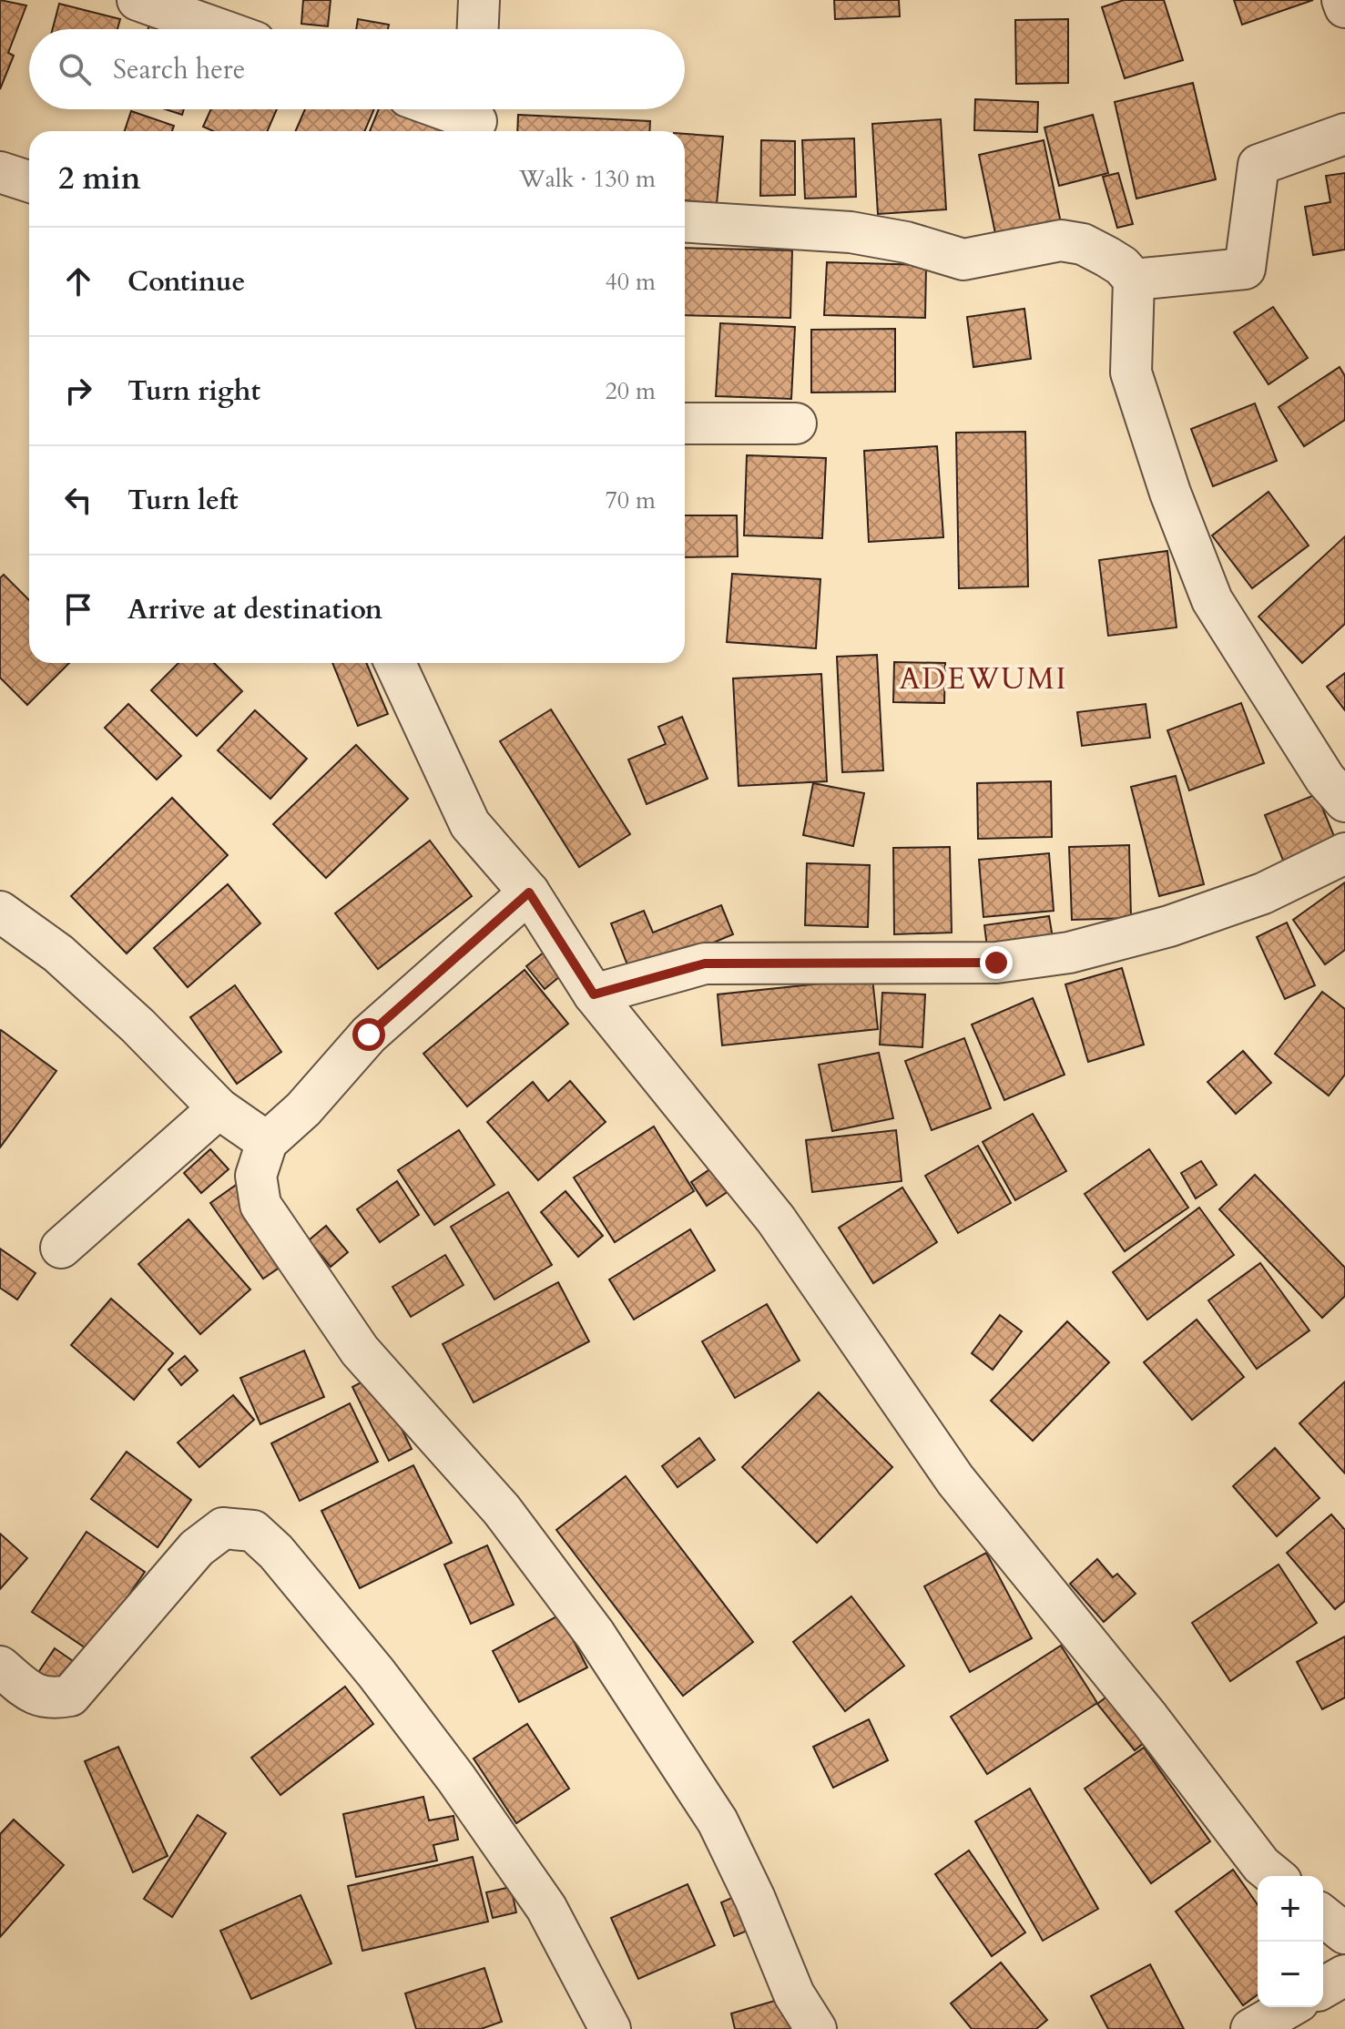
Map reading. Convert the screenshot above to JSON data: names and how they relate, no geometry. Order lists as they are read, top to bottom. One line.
{"districts":["ADEWUMI"],"page":{"search":"Search here","heading":["2 min","Walk · 130 m"],"list":[["Continue","40 m"],["Turn right","20 m"],["Turn left","70 m"],"Arrive at destination"],"map_buttons":["+","−"]}}
